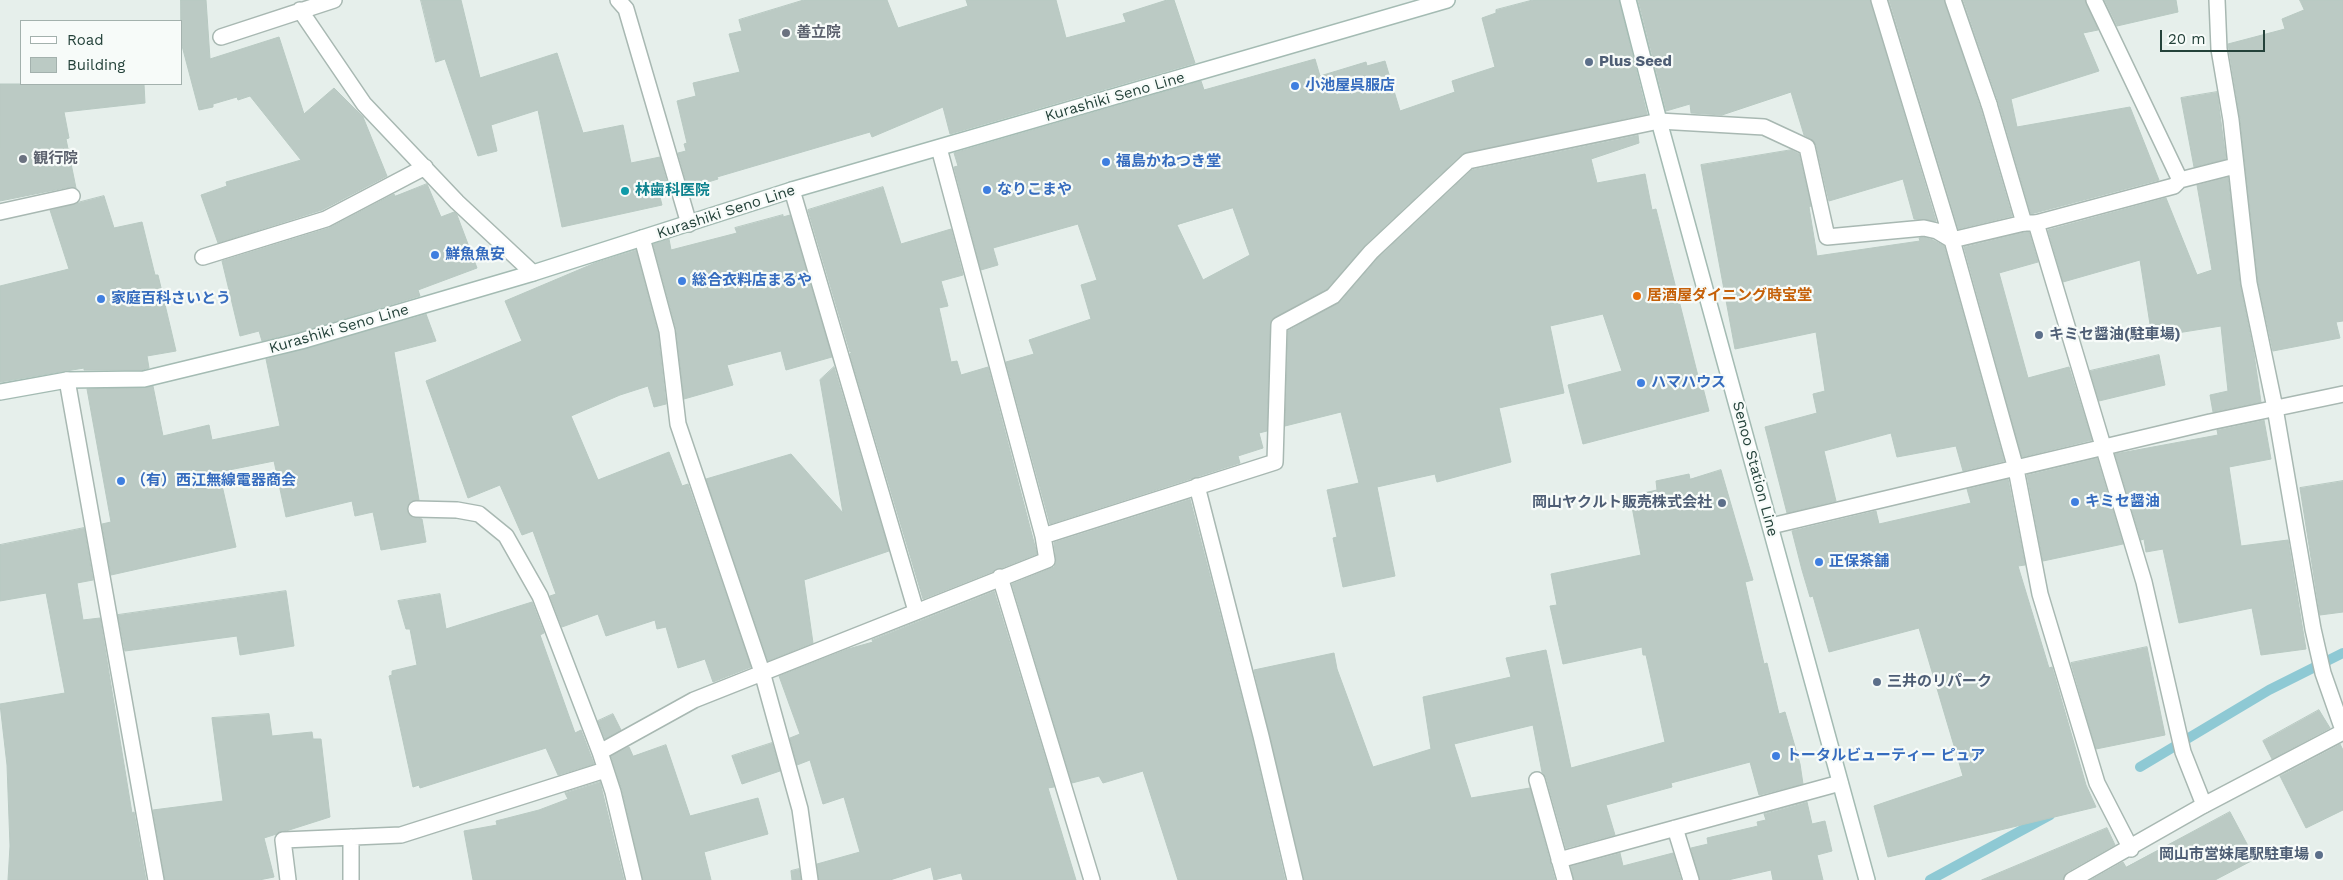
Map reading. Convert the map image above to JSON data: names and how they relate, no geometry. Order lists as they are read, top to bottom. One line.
{"streets":{"street":["Kurashiki Seno Line","Senoo Station Line"]},"places":["善立院","Plus Seed","小池屋呉服店","観行院","福島かねつき堂","なりこまや","林歯科医院","鮮魚魚安","総合衣料店まるや","居酒屋ダイニング時宝堂","家庭百科さいとう","キミセ醤油(駐車場)","ハマハウス","（有）西江無線電器商会","キミセ醤油","岡山ヤクルト販売株式会社","正保茶舗","三井のリパーク","トータルビューティー ピュア","岡山市営妹尾駅駐車場"],"legend":["Road","Building"],"scale_bar":"20 m"}
